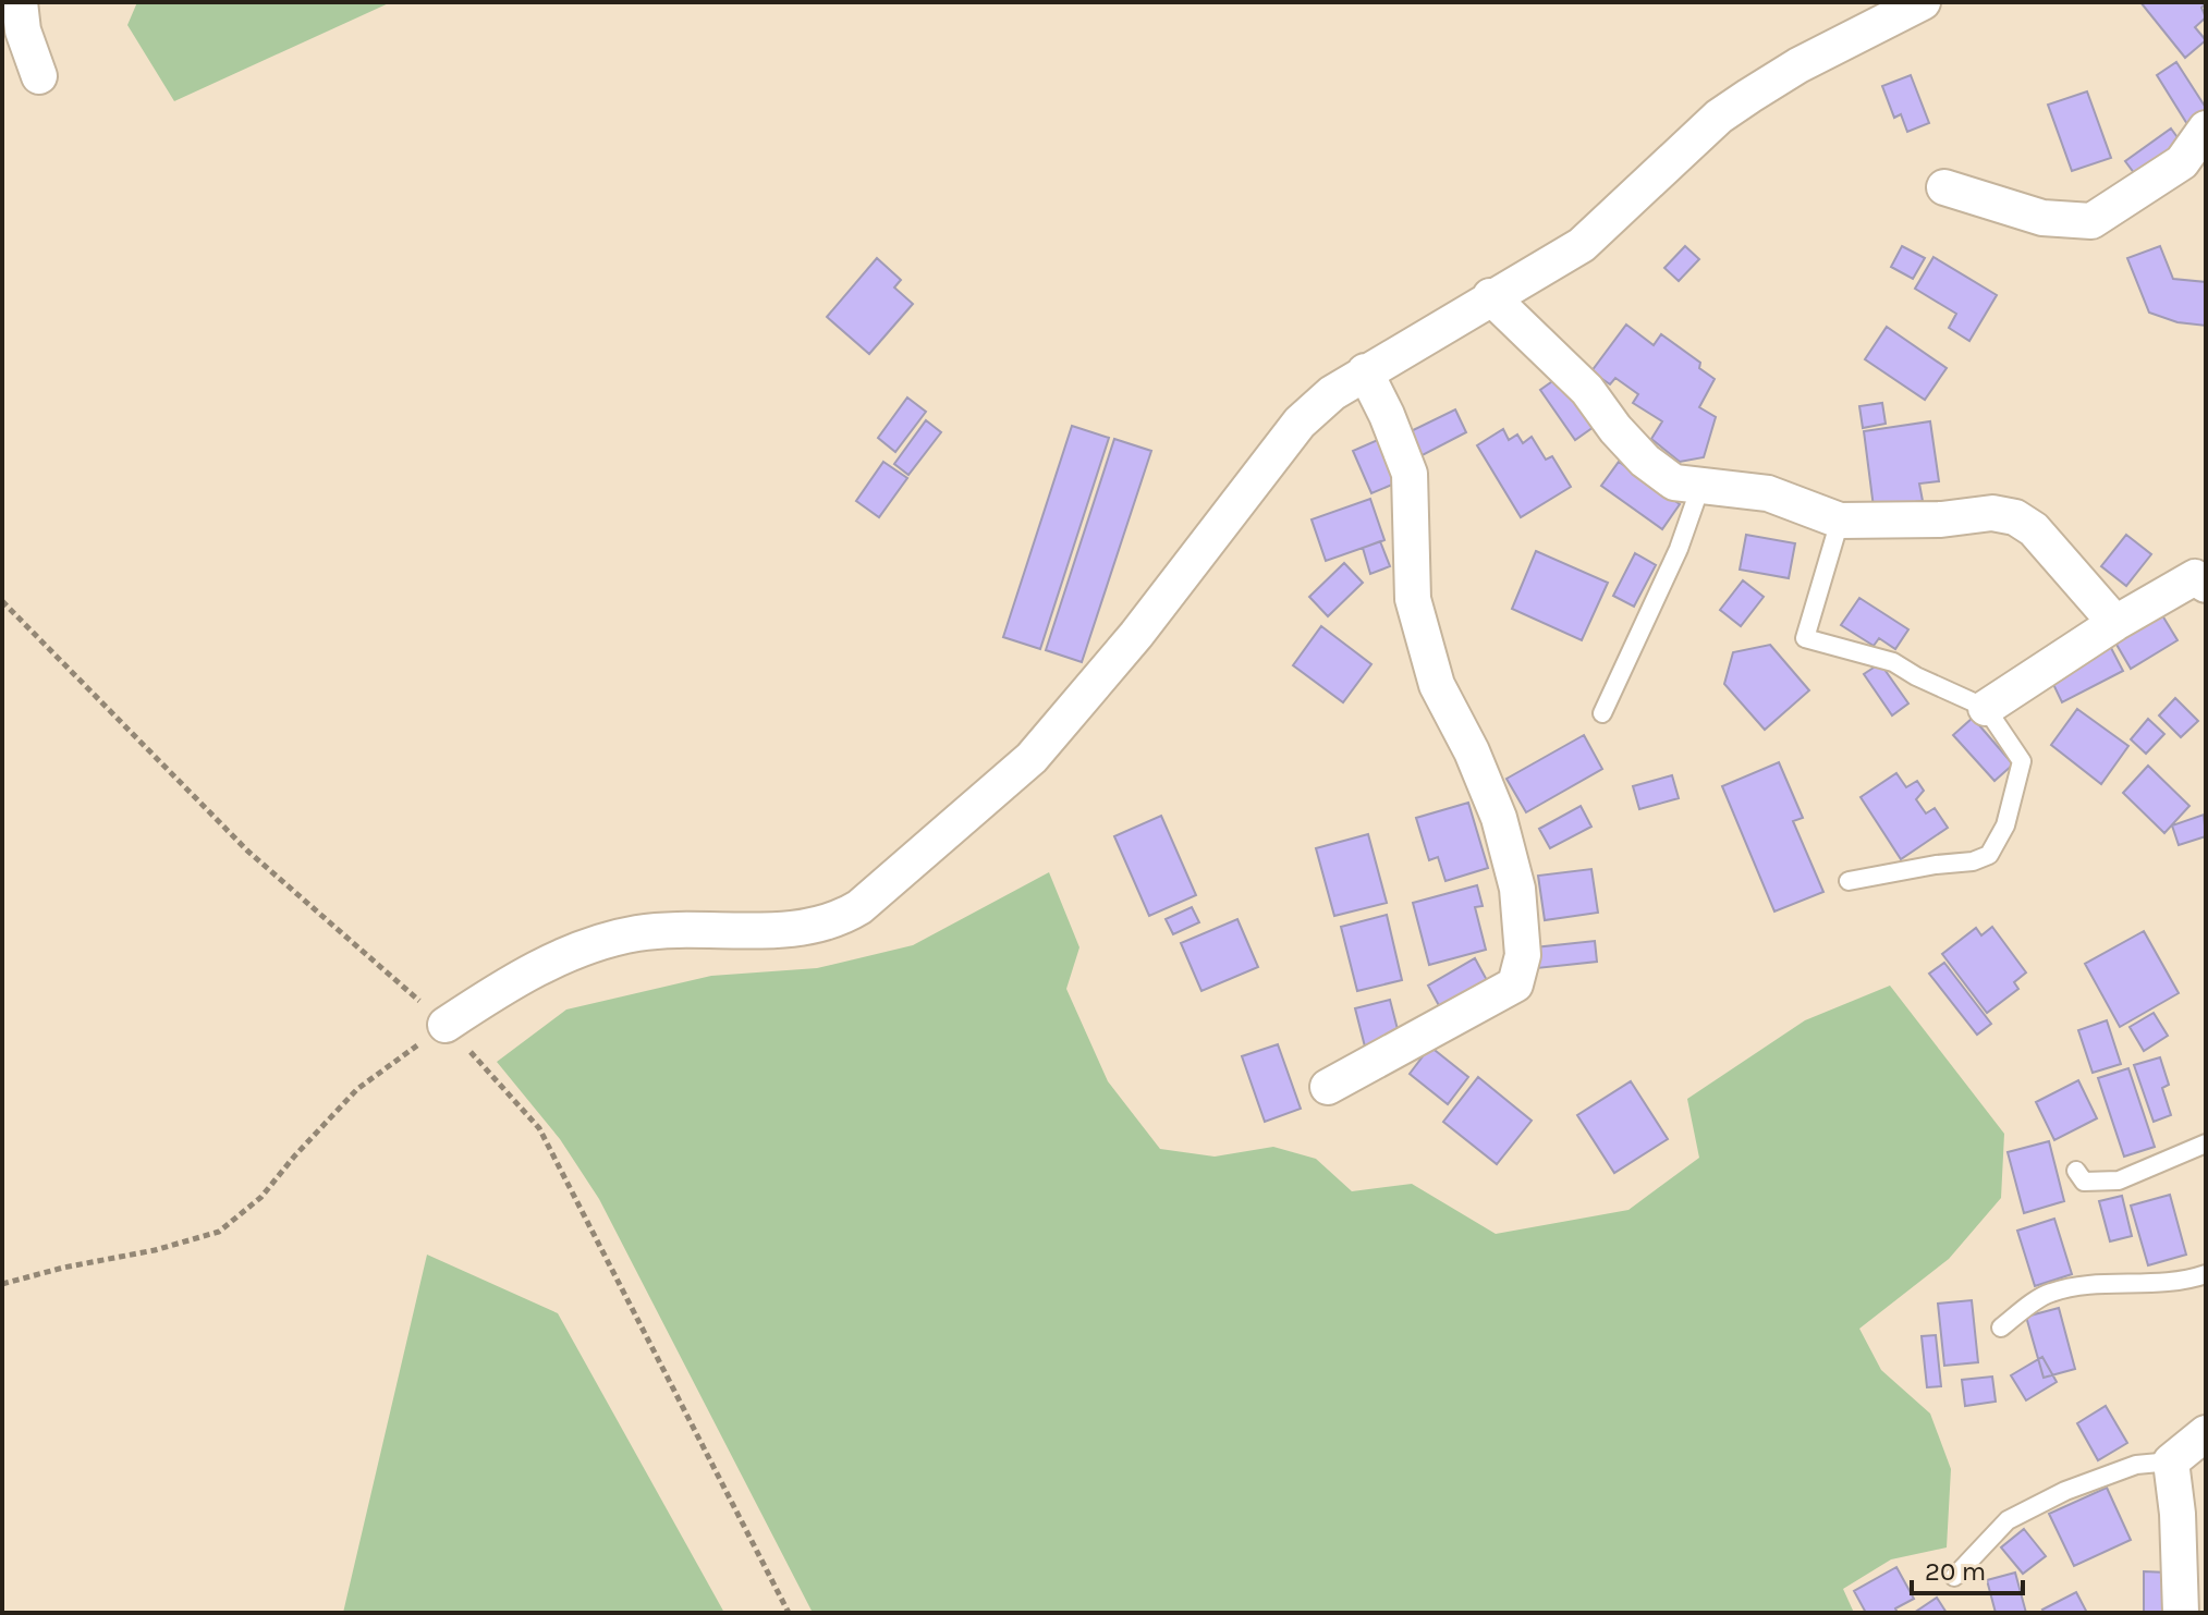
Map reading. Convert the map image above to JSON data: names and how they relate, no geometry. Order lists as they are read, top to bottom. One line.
{"scale_bar":"20 m"}
